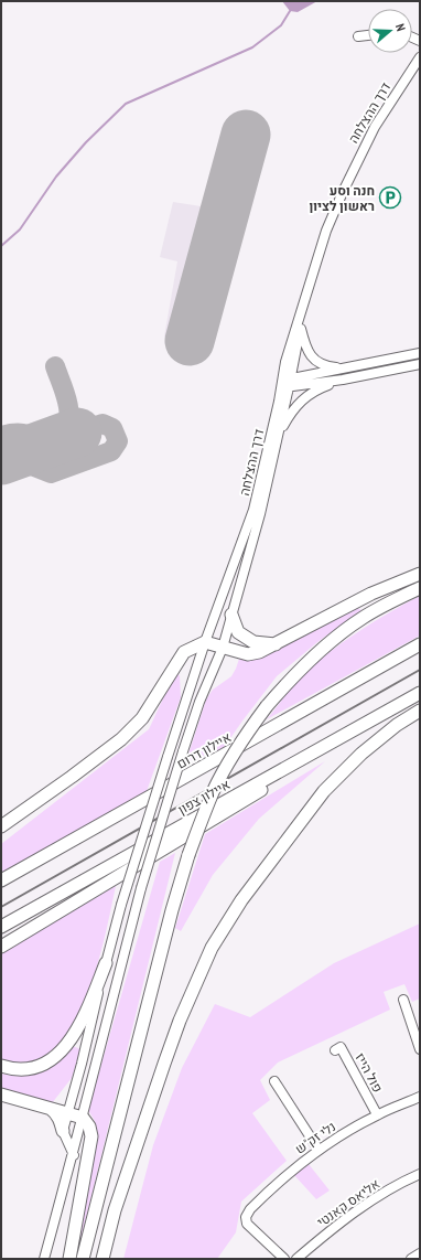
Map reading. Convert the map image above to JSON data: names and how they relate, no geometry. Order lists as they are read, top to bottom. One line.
{"streets":{"highway":["איילון דרום","איילון צפון"],"street":["דרך ההצלחה","פול הייז","נלי זק\"ש","אליאס קאנטי"]},"crossings":[["פול הייז","נלי זק\"ש"]],"places":{"parking":["חנה וסע ראשון לציון"]},"north":"right"}
